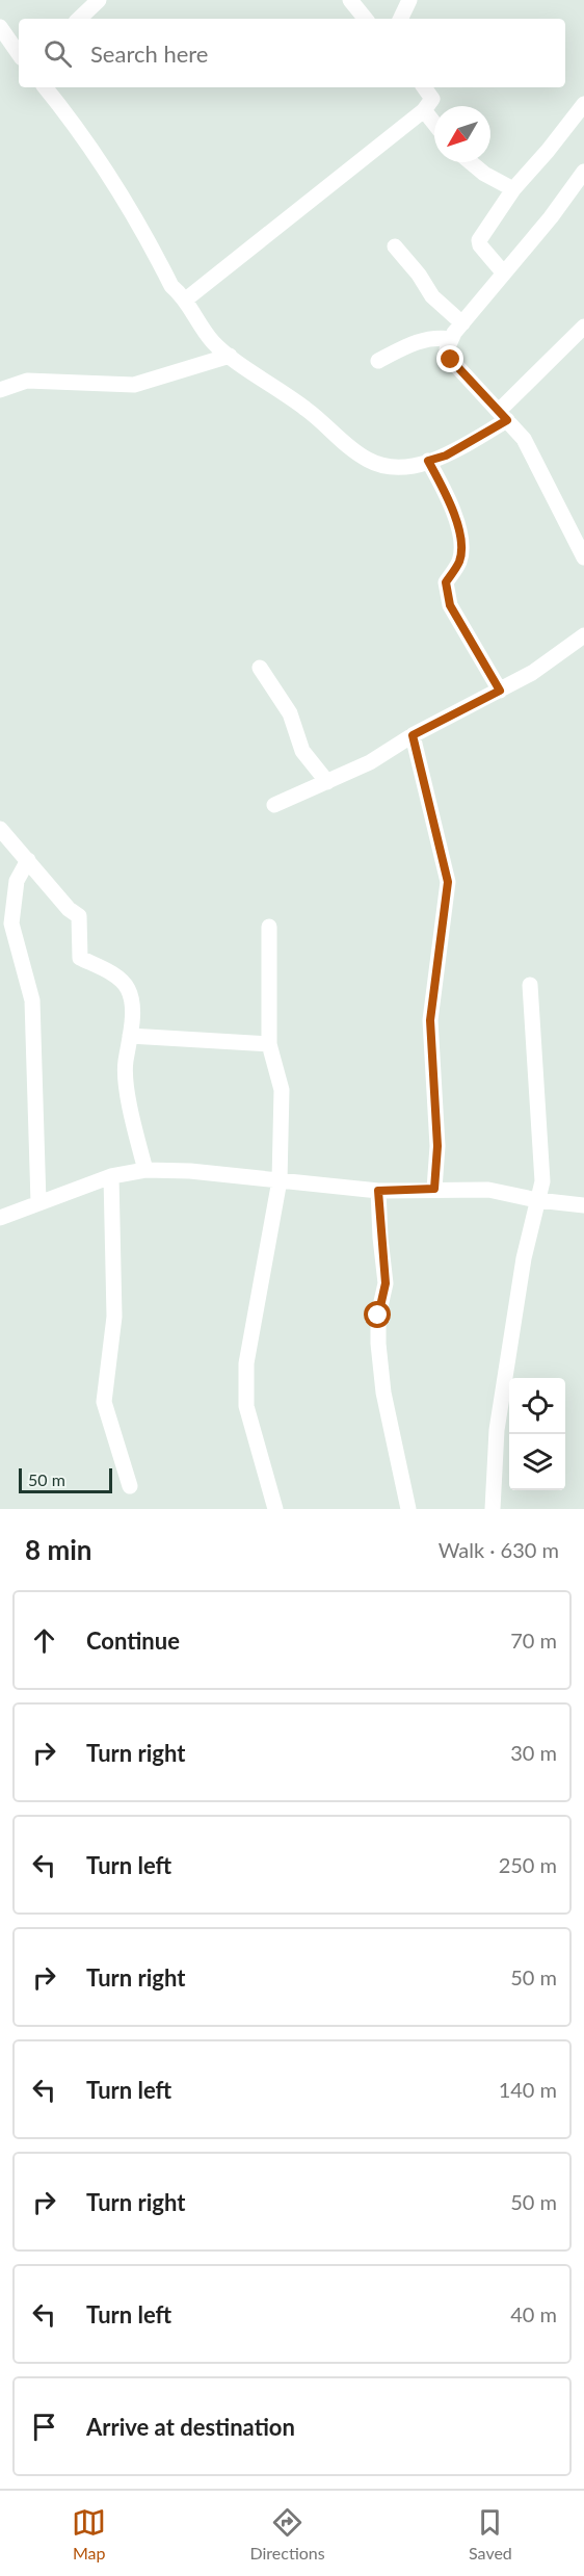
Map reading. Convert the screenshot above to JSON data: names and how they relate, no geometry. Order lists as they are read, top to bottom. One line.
{"scale_bar":"50 m","north":"bottom left","page":{"search":"Search here","scale":"50 m","heading":["8 min","Walk · 630 m"],"list":[["Continue","70 m"],["Turn right","30 m"],["Turn left","250 m"],["Turn right","50 m"],["Turn left","140 m"],["Turn right","50 m"],["Turn left","40 m"],"Arrive at destination"],"nav":["Map","Directions","Saved"]}}
